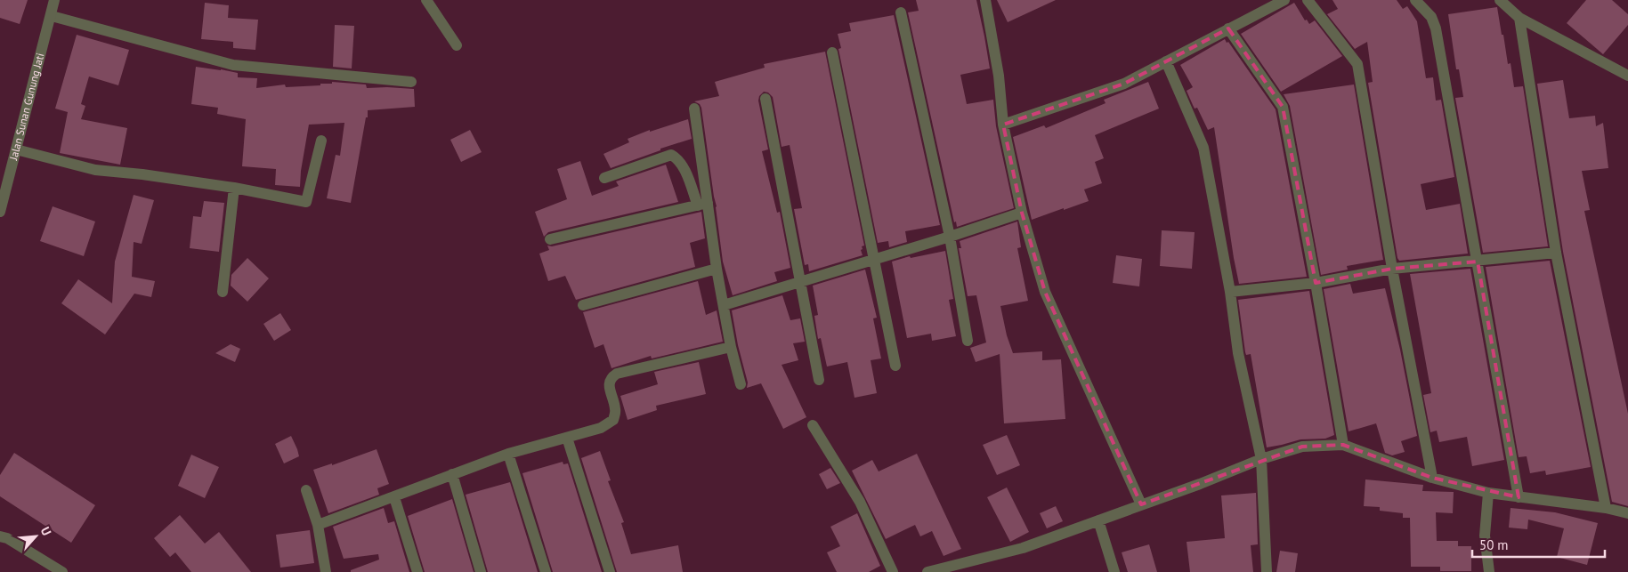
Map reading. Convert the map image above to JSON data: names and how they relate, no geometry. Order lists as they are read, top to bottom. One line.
{"streets":{"street":["Jalan Sunan Gunung Jati"]},"scale_bar":"50 m","north":"top right"}
